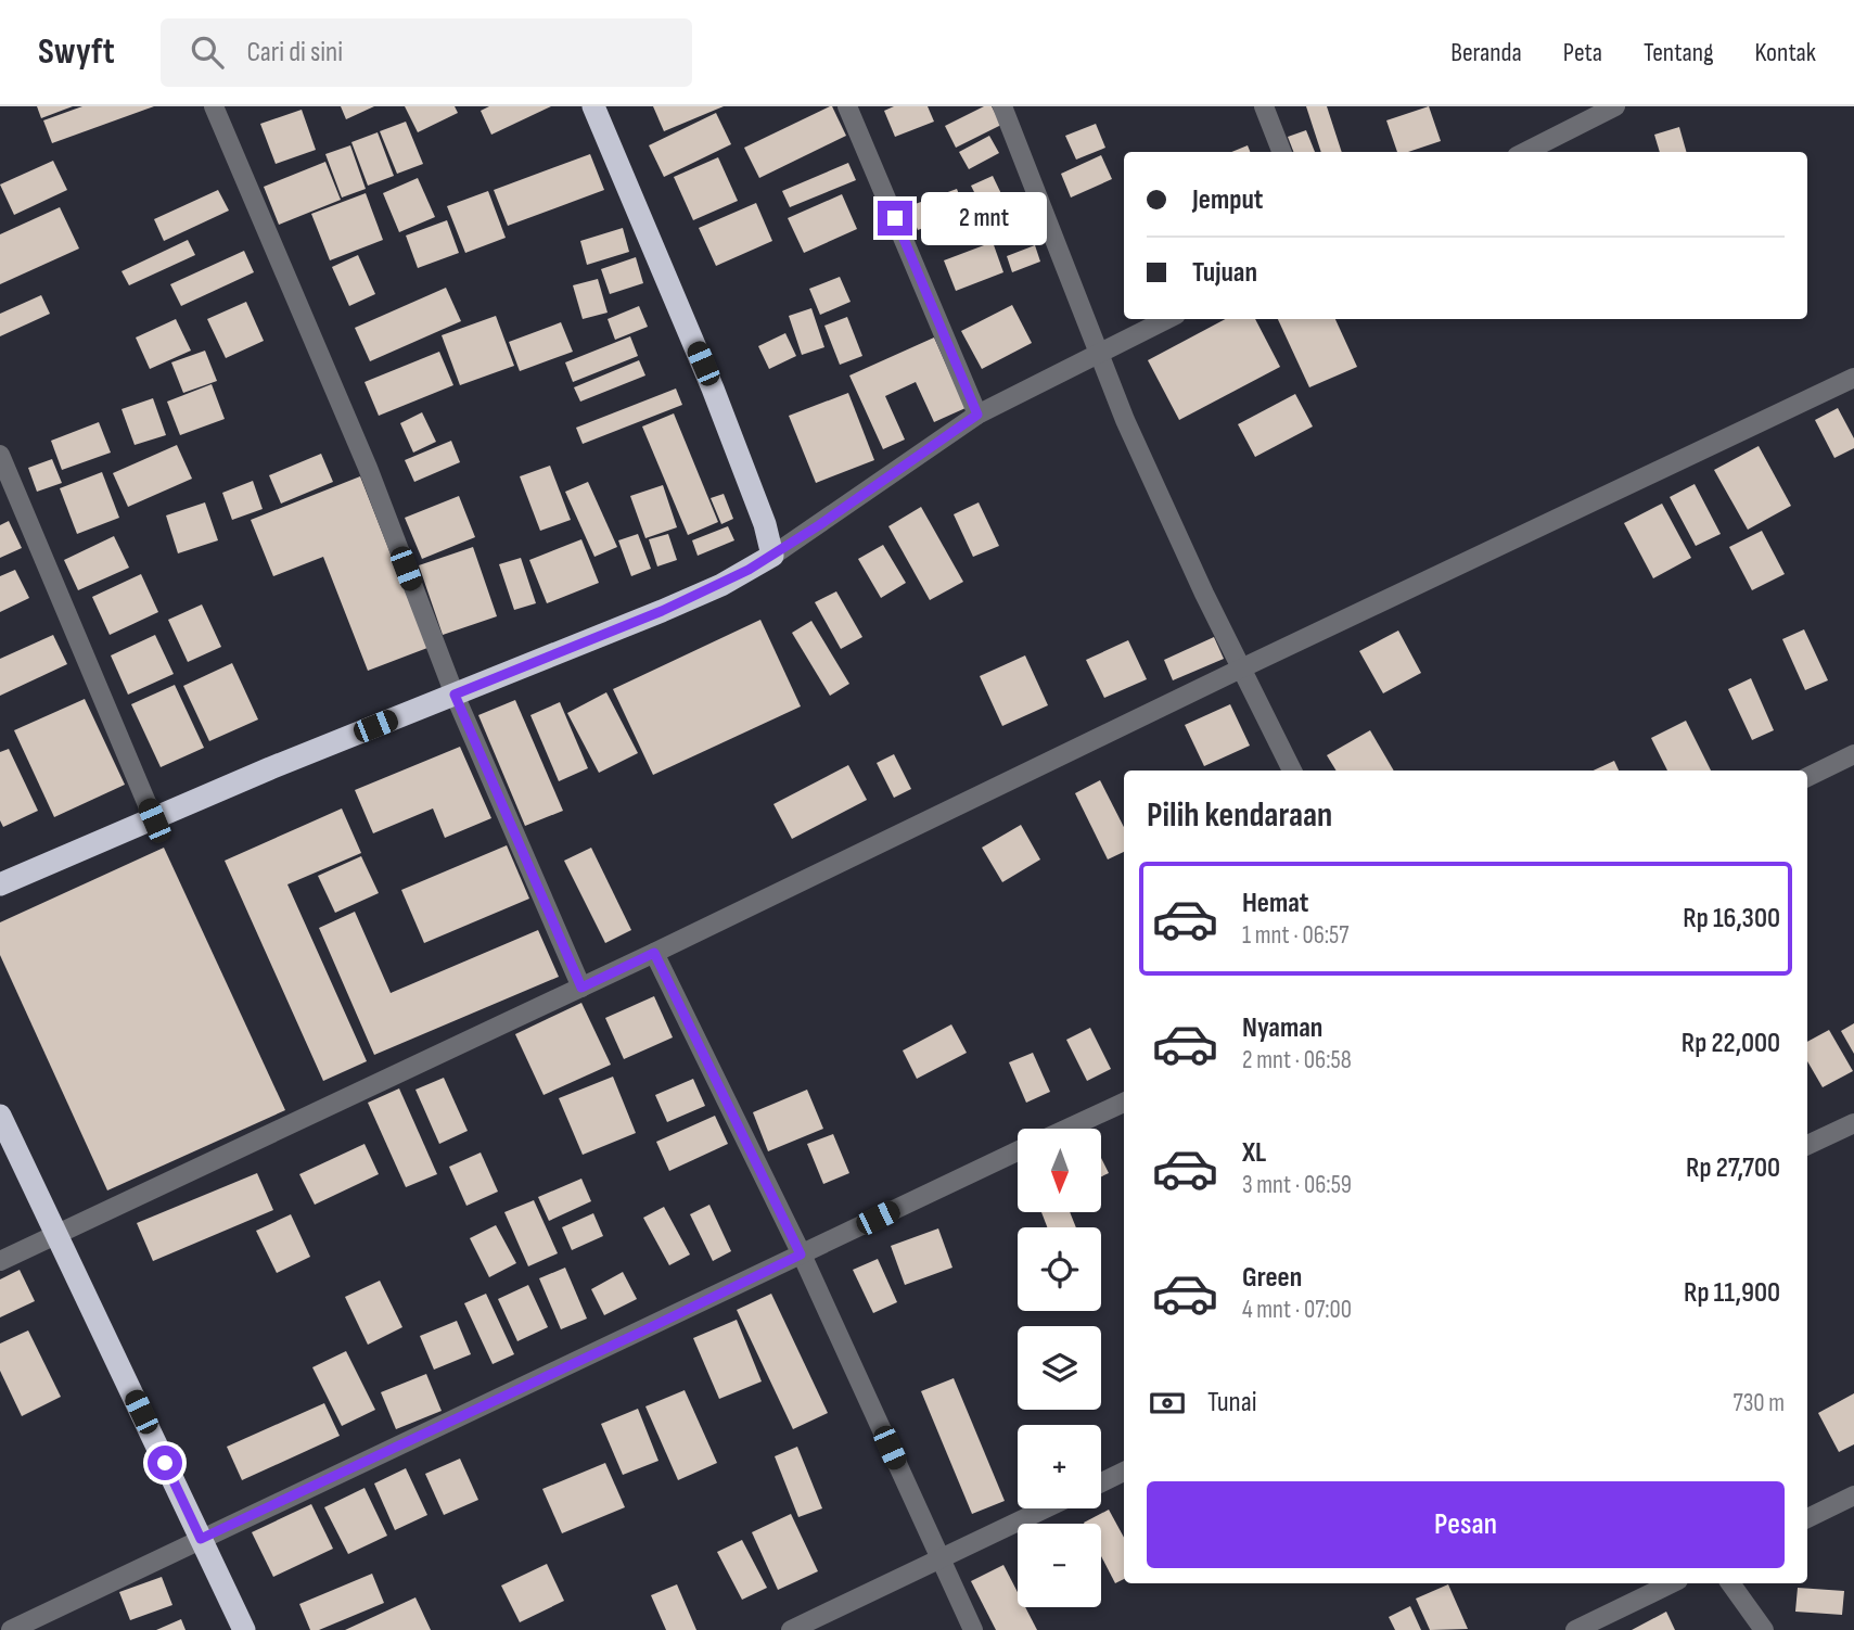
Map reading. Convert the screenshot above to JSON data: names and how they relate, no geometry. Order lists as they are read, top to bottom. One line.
{"north":"bottom","page":{"header":"Swyft","search":"Cari di sini","nav":["Beranda","Peta","Tentang","Kontak"],"banner":["Jemput","Tujuan"],"bubble":"2 mnt","heading":"Pilih kendaraan","list":[{"name":"Hemat","note":"1 mnt · 06:57","value":"Rp 16,300"},{"name":"Nyaman","note":"2 mnt · 06:58","value":"Rp 22,000"},{"name":"XL","note":"3 mnt · 06:59","value":"Rp 27,700"},{"name":"Green","note":"4 mnt · 07:00","value":"Rp 11,900"}],"map_buttons":["+","−"],"pay":["Tunai","730 m"],"buttons":"Pesan"}}
